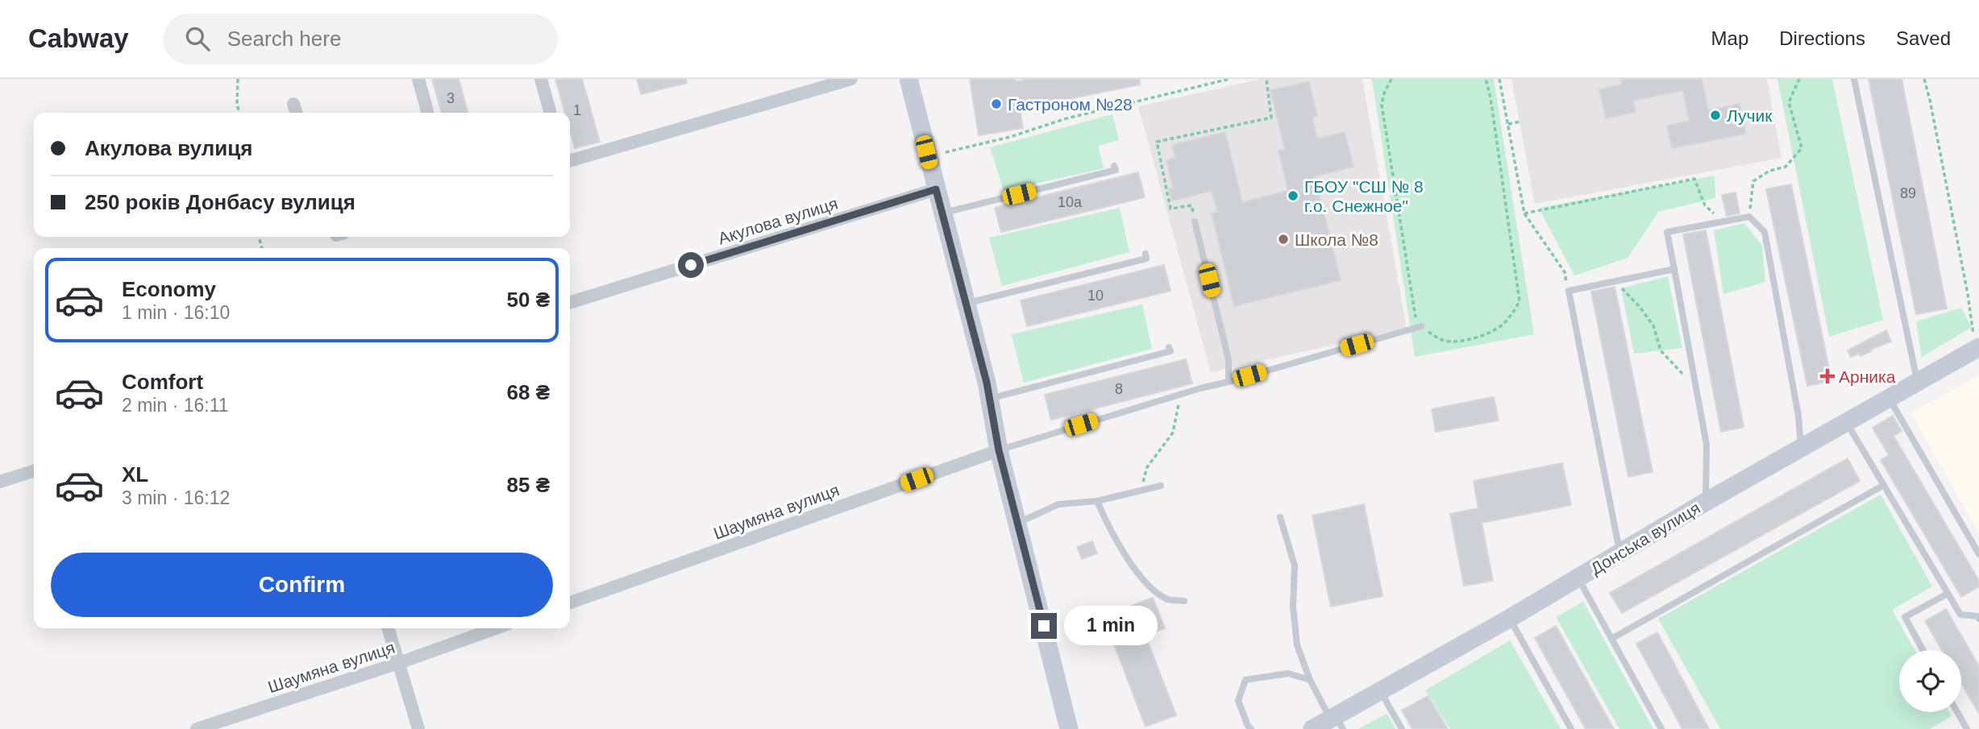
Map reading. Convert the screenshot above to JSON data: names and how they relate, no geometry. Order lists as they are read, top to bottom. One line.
{"streets":{"street":["Акулова вулиця","Шаумяна вулиця","Донська вулиця"]},"places":{"other":["Гастроном №28","Лучик","ГБОУ \"СШ № 8 г.о. Снежное\"","Школа №8"],"health":["Арника"]},"house_numbers":["3","1","89","10а","10","8"],"page":{"header":"Cabway","search":"Search here","nav":["Map","Directions","Saved"],"banner":["Акулова вулиця","250 років Донбасу вулиця"],"list":[{"name":"Economy","note":"1 min · 16:10","value":"50 ₴"},{"name":"Comfort","note":"2 min · 16:11","value":"68 ₴"},{"name":"XL","note":"3 min · 16:12","value":"85 ₴"}],"buttons":"Confirm","bubble":"1 min"}}
